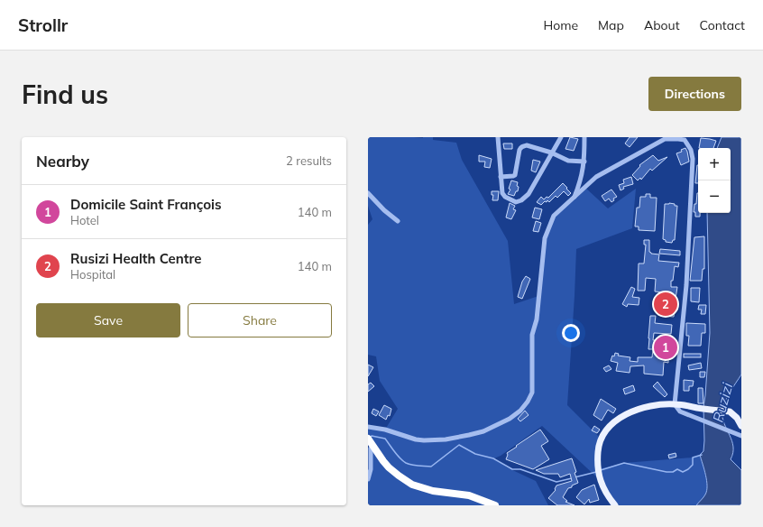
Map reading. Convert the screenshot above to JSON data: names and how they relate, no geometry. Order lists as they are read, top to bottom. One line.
{"water":["Ruzizi"],"page":{"header":"Strollr","nav":["Home","Map","About","Contact"],"buttons":["Directions",["Save","Share"]],"title":"Find us","heading":["Nearby","2 results"],"map_buttons":["+","−"],"list":[{"mark":"1","name":"Domicile Saint François","note":"Hotel","value":"140 m"},{"mark":"2","name":"Rusizi Health Centre","note":"Hospital","value":"140 m"}],"pins":["2","1"]}}
